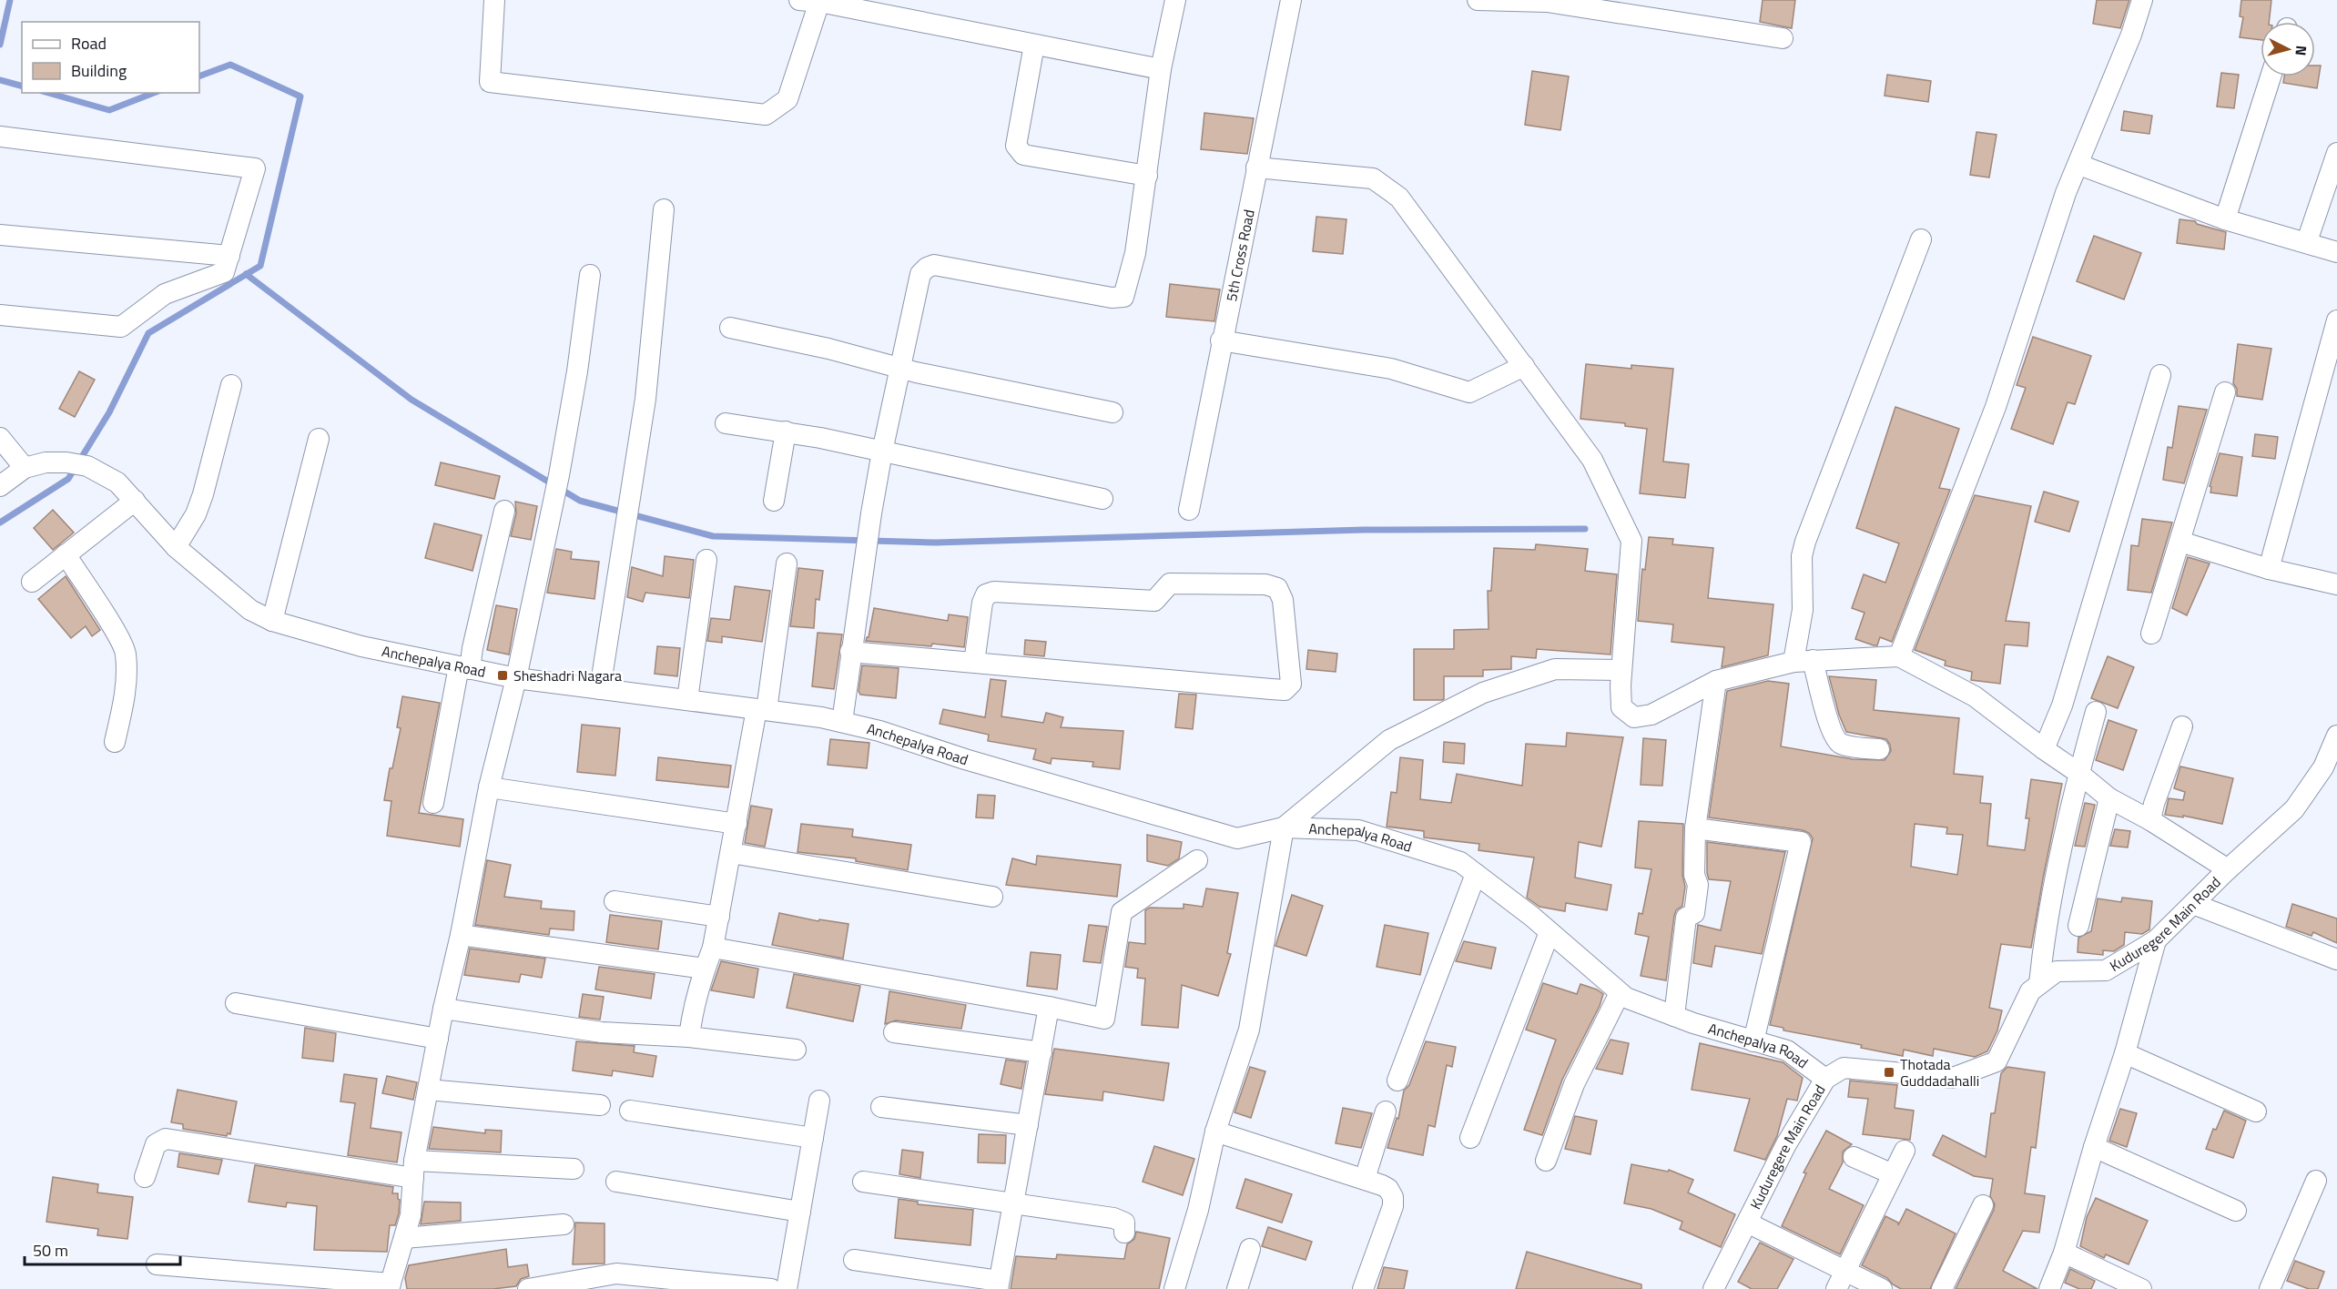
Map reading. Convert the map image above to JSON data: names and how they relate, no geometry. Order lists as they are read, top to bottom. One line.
{"streets":{"street":["5th Cross Road","Anchepalya Road","Kuduregere Main Road"]},"crossings":[["Anchepalya Road","Kuduregere Main Road"]],"places":{"transit":["Sheshadri Nagara","Thotada Guddadahalli"]},"legend":["Road","Building"],"scale_bar":"50 m","north":"right"}
